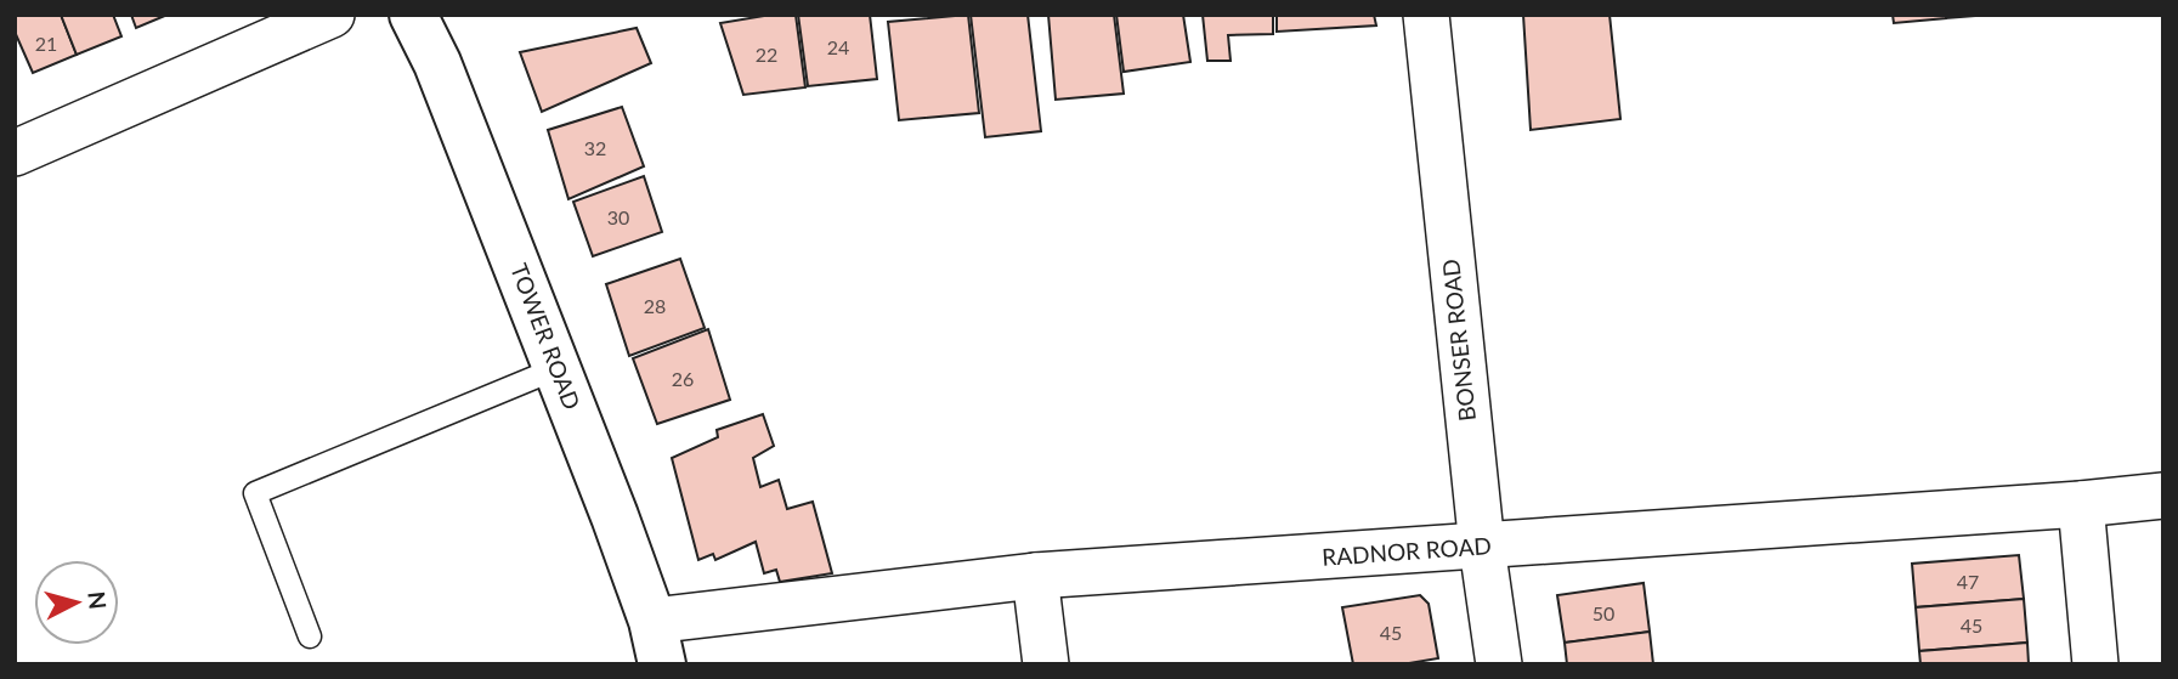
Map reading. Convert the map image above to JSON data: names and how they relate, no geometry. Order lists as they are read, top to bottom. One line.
{"streets":{"street":["TOWER ROAD","BONSER ROAD","RADNOR ROAD"]},"crossings":[["TOWER ROAD","RADNOR ROAD"],["BONSER ROAD","RADNOR ROAD"]],"house_numbers":["21","24","22","32","30","28","26","47","50","45","45"],"north":"right"}
